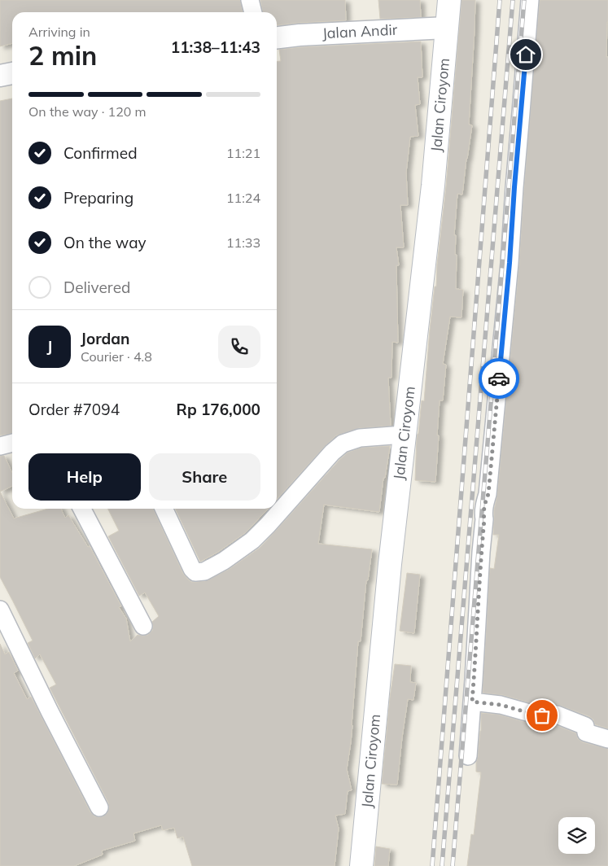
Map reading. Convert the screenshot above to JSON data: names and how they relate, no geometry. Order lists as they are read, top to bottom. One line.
{"streets":{"main road":["Jalan Ciroyom"],"street":["Jalan Andir"]},"crossings":[["Jalan Andir","Jalan Ciroyom"]],"page":{"heading":["2 min","Arriving in","11:38–11:43"],"panel":["Jordan","Courier · 4.8","Order #7094","Rp 176,000"],"bar":"On the way · 120 m","list":[["Confirmed","11:21"],["Preparing","11:24"],["On the way","11:33"],"Delivered"],"round":"J","buttons":["Help","Share"]}}
